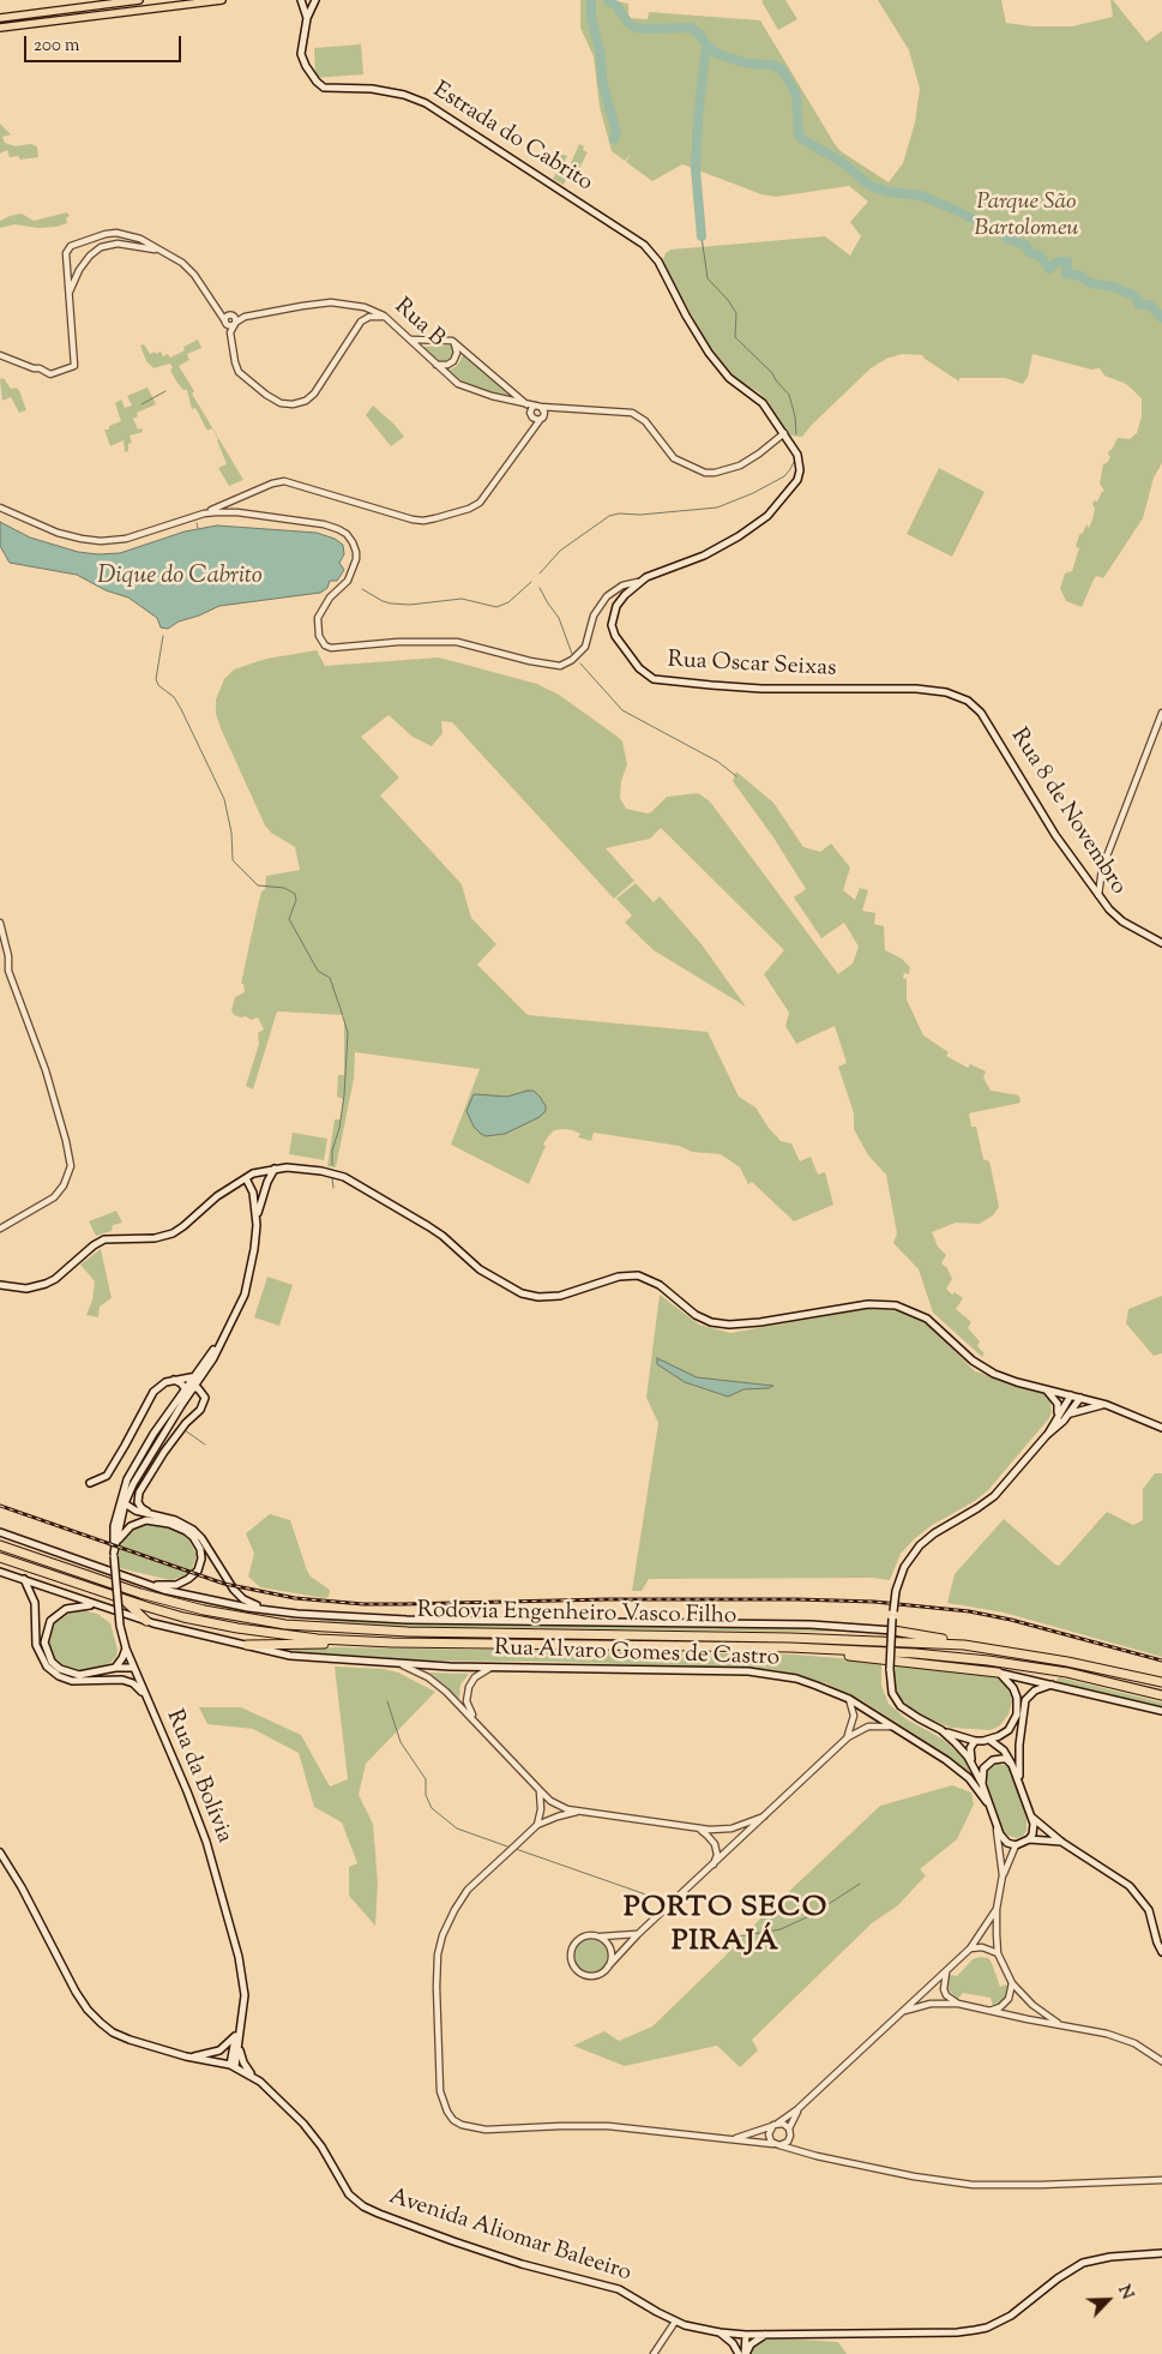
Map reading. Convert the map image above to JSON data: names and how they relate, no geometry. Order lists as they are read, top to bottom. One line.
{"streets":{"highway":["Rodovia Engenheiro Vasco Filho"],"main road":["Estrada do Cabrito","Rua Oscar Seixas","Rua 8 de Novembro","Rua Alvaro Gomes de Castro","Rua da Bolívia","Avenida Aliomar Baleeiro"],"street":["Rua B"]},"crossings":[["Estrada do Cabrito","Rua Oscar Seixas"],["Rua Oscar Seixas","Rua 8 de Novembro"],["Rua da Bolívia","Avenida Aliomar Baleeiro"]],"districts":["PORTO SECO PIRAJÁ"],"water":["Dique do Cabrito"],"parks":["Parque São Bartolomeu"],"scale_bar":"200 m","north":"top right"}
